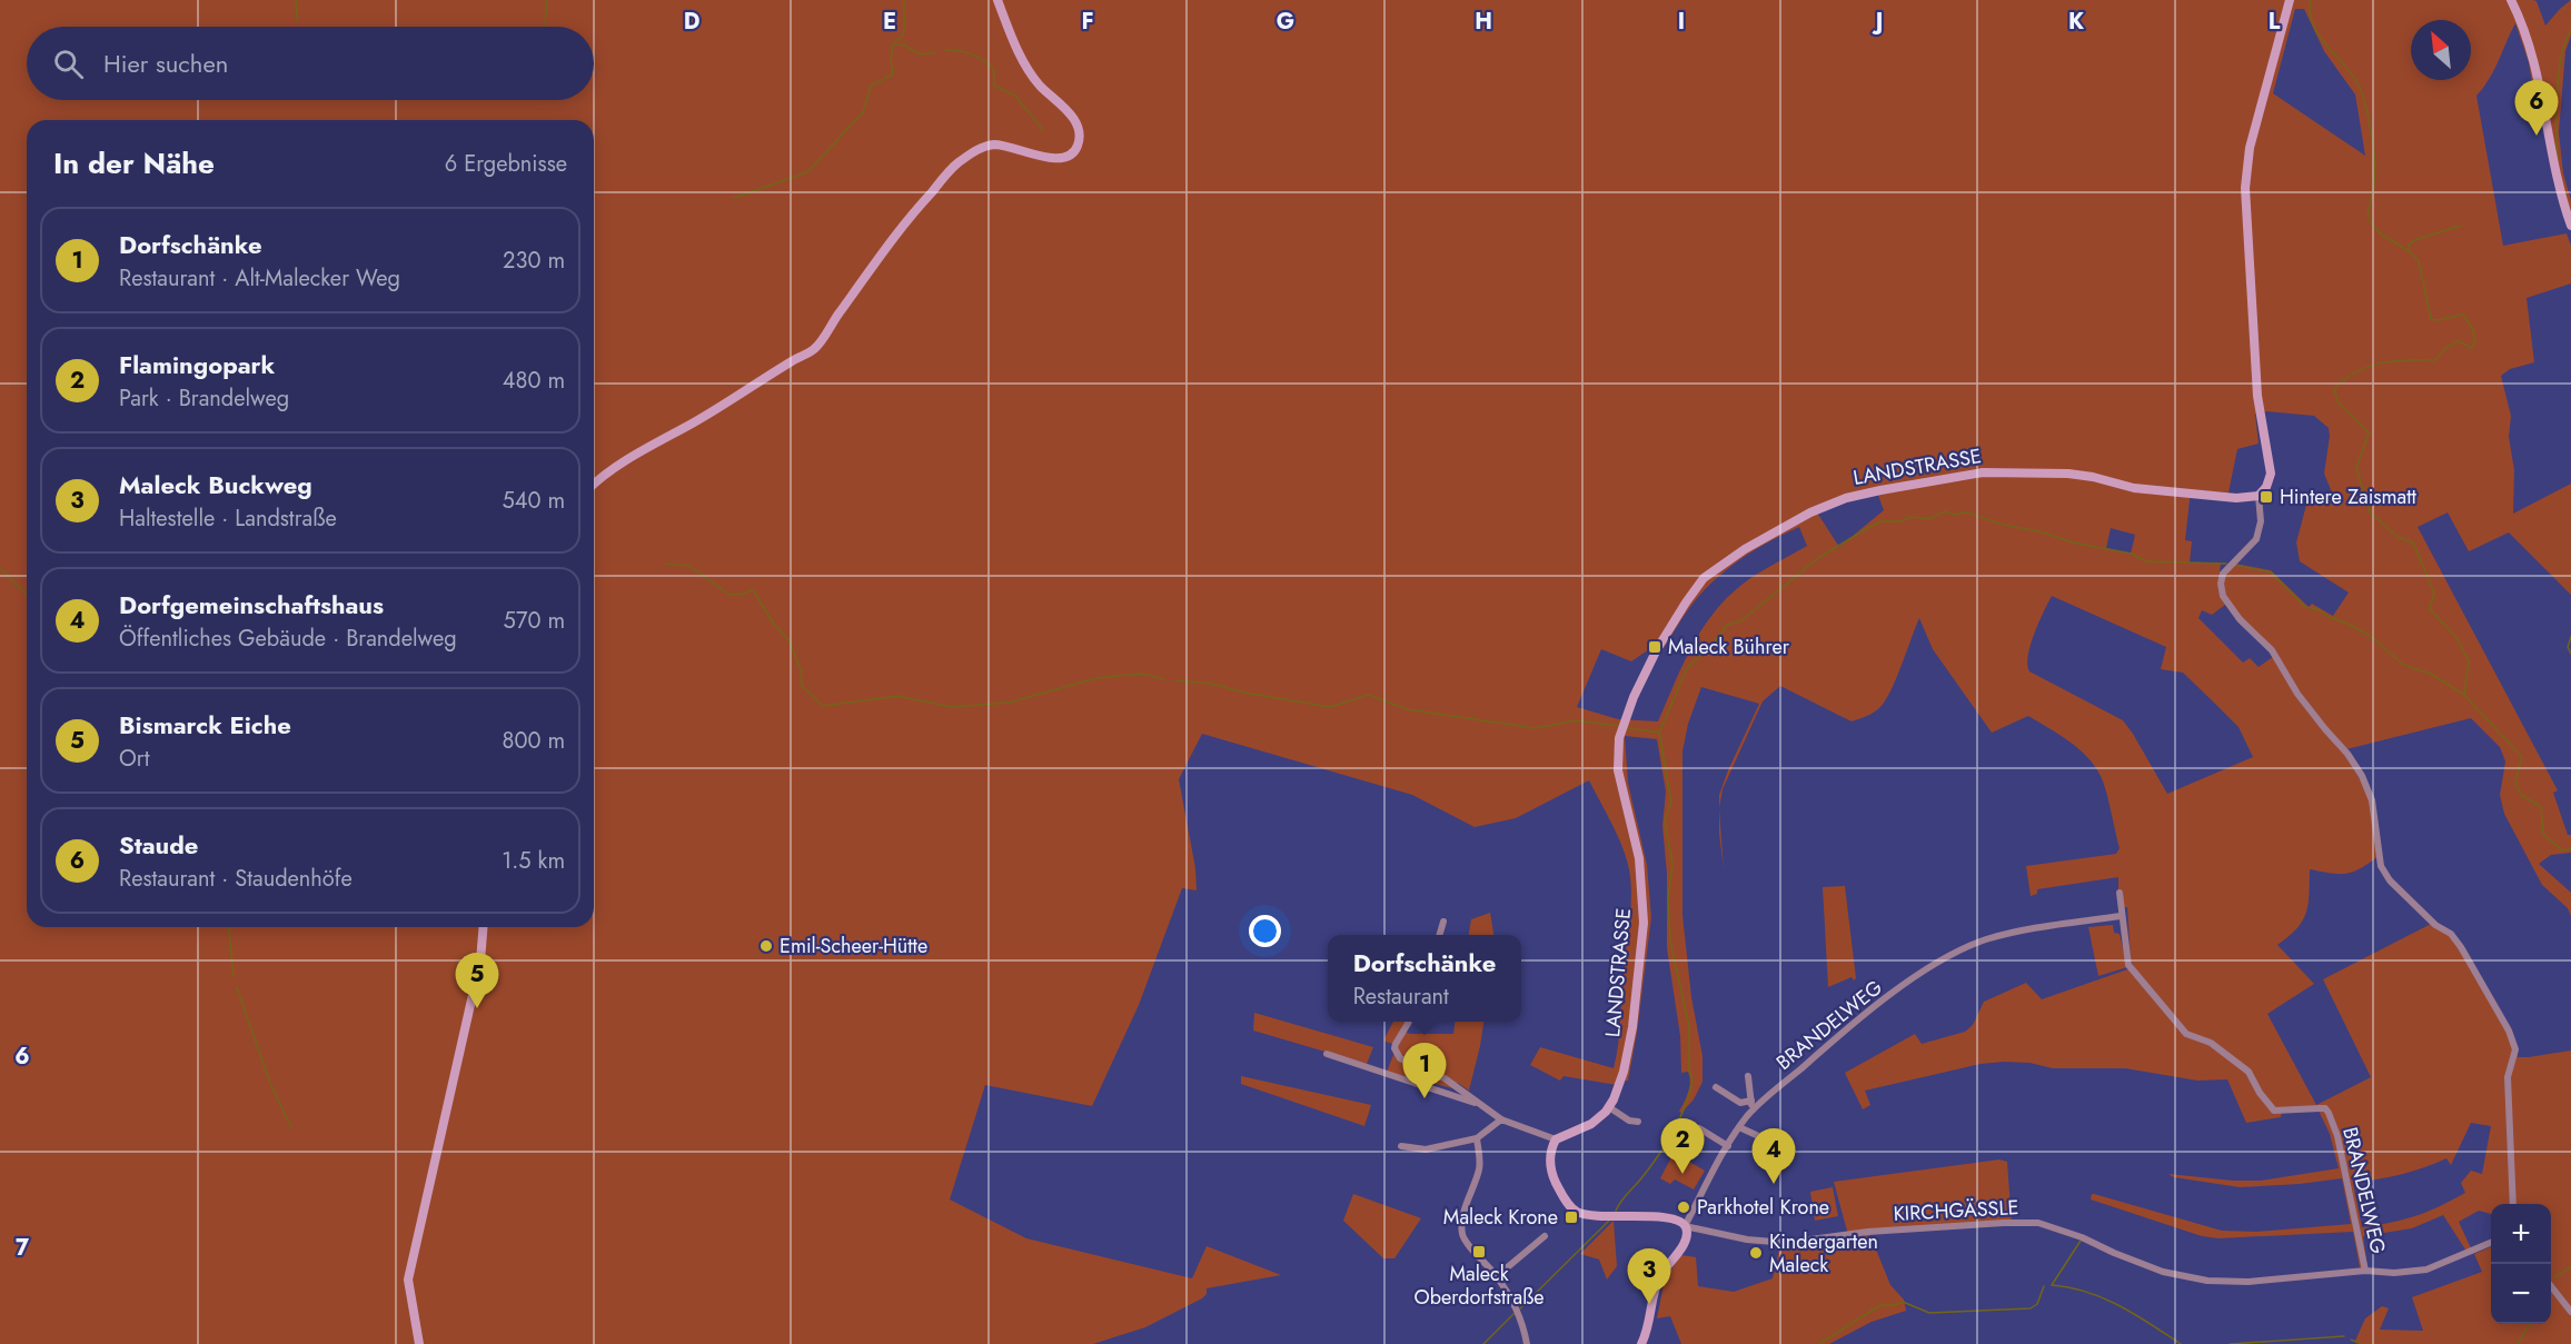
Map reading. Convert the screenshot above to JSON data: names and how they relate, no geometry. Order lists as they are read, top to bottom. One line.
{"streets":{"street":["LANDSTRASSE","BRANDELWEG","KIRCHGÄSSLE"]},"crossings":[["BRANDELWEG","KIRCHGÄSSLE"]],"places":{"transit":["Hintere Zaismatt","Maleck Bührer","Maleck Krone","Maleck Oberdorfstraße"],"other":["Emil-Scheer-Hütte","Parkhotel Krone","Kindergarten Maleck"]},"north":"top left","page":{"search":"Hier suchen","pins":["6","5","1","2","4","3"],"heading":["In der Nähe","6 Ergebnisse"],"list":[{"mark":"1","name":"Dorfschänke","note":"Restaurant · Alt-Malecker Weg","value":"230 m"},{"mark":"2","name":"Flamingopark","note":"Park · Brandelweg","value":"480 m"},{"mark":"3","name":"Maleck Buckweg","note":"Haltestelle · Landstraße","value":"540 m"},{"mark":"4","name":"Dorfgemeinschaftshaus","note":"Öffentliches Gebäude · Brandelweg","value":"570 m"},{"mark":"5","name":"Bismarck Eiche","note":"Ort","value":"800 m"},{"mark":"6","name":"Staude","note":"Restaurant · Staudenhöfe","value":"1.5 km"}],"popup":["Dorfschänke","Restaurant"],"map_buttons":["+","−"]},"grid":{"columns":["D","E","F","G","H","I","J","K","L"],"rows":["6","7"]}}
